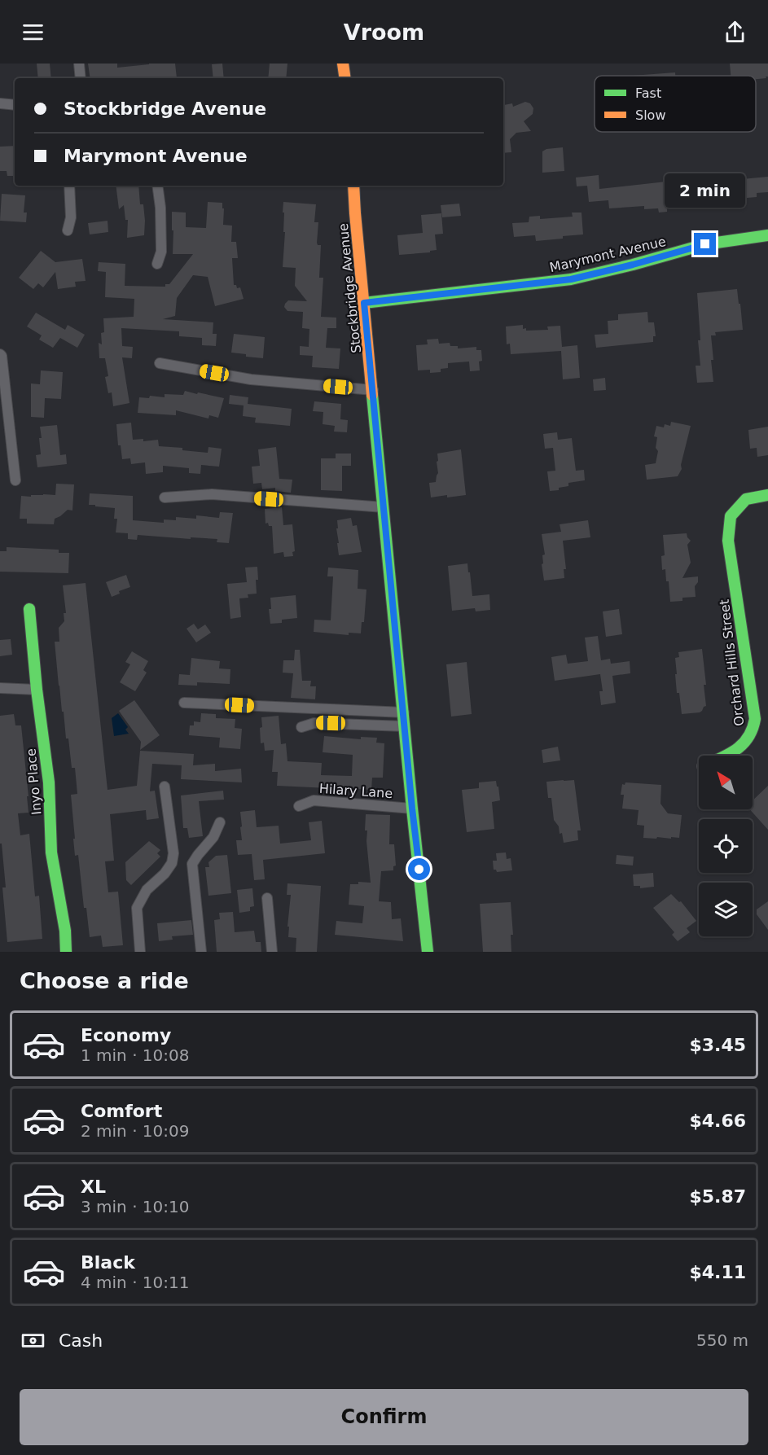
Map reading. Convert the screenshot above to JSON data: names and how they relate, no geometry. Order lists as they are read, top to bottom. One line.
{"streets":{"street":["Marymont Avenue","Stockbridge Avenue","Orchard Hills Street","Inyo Place","Hilary Lane"]},"crossings":[["Marymont Avenue","Stockbridge Avenue"],["Stockbridge Avenue","Hilary Lane"]],"legend":["Fast","Slow"],"north":"top left","page":{"header":"Vroom","banner":["Stockbridge Avenue","Marymont Avenue"],"bubble":"2 min","heading":"Choose a ride","list":[{"name":"Economy","note":"1 min · 10:08","value":"$3.45"},{"name":"Comfort","note":"2 min · 10:09","value":"$4.66"},{"name":"XL","note":"3 min · 10:10","value":"$5.87"},{"name":"Black","note":"4 min · 10:11","value":"$4.11"}],"pay":["Cash","550 m"],"buttons":"Confirm"}}
